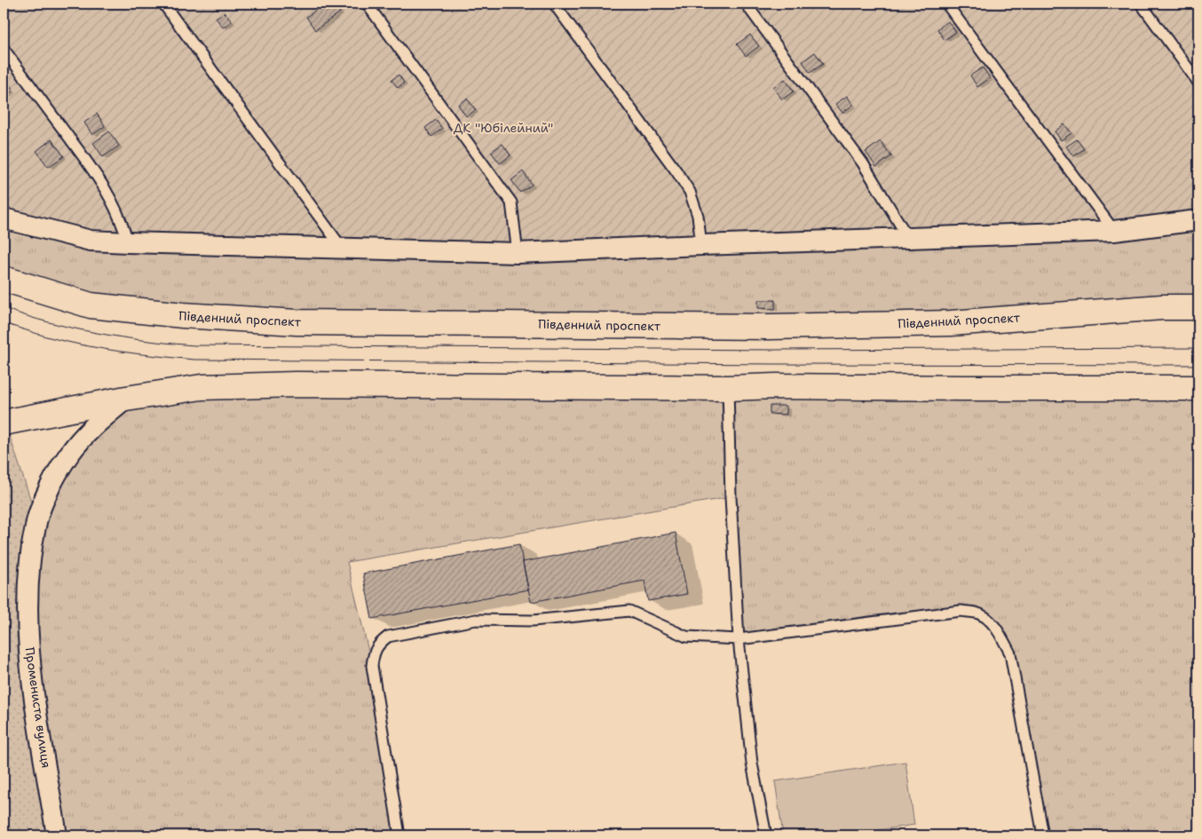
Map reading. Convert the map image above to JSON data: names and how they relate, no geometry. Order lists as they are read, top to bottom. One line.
{"streets":{"main road":["Південний проспект"],"street":["Промениста вулиця"]},"parks":["ДК \"Юбілейний\""]}
